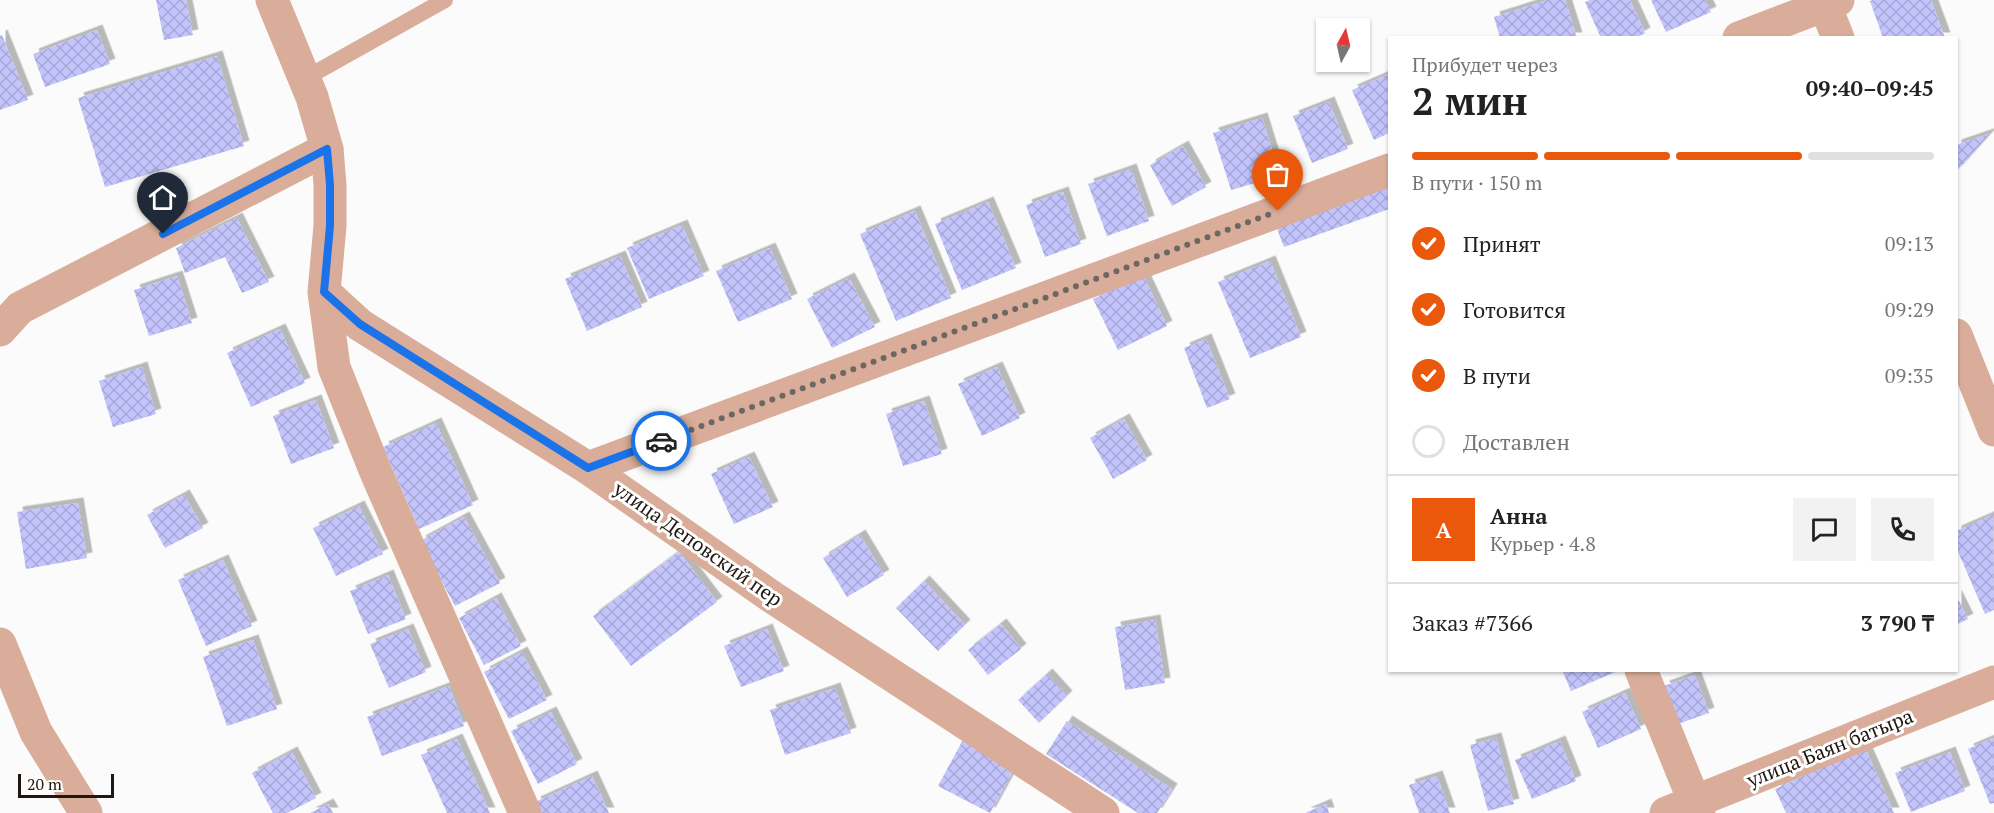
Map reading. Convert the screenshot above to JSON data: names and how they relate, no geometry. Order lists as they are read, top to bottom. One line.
{"streets":{"street":["улица Деповский пер","улица Баян батыра"]},"scale_bar":"20 m","north":"top","page":{"heading":["2 мин","Прибудет через","09:40–09:45"],"panel":["Анна","Курьер · 4.8","Заказ #7366","3 790 ₸"],"bar":"В пути · 150 m","list":[["Принят","09:13"],["Готовится","09:29"],["В пути","09:35"],"Доставлен"],"round":"А","scale":"20 m"}}
